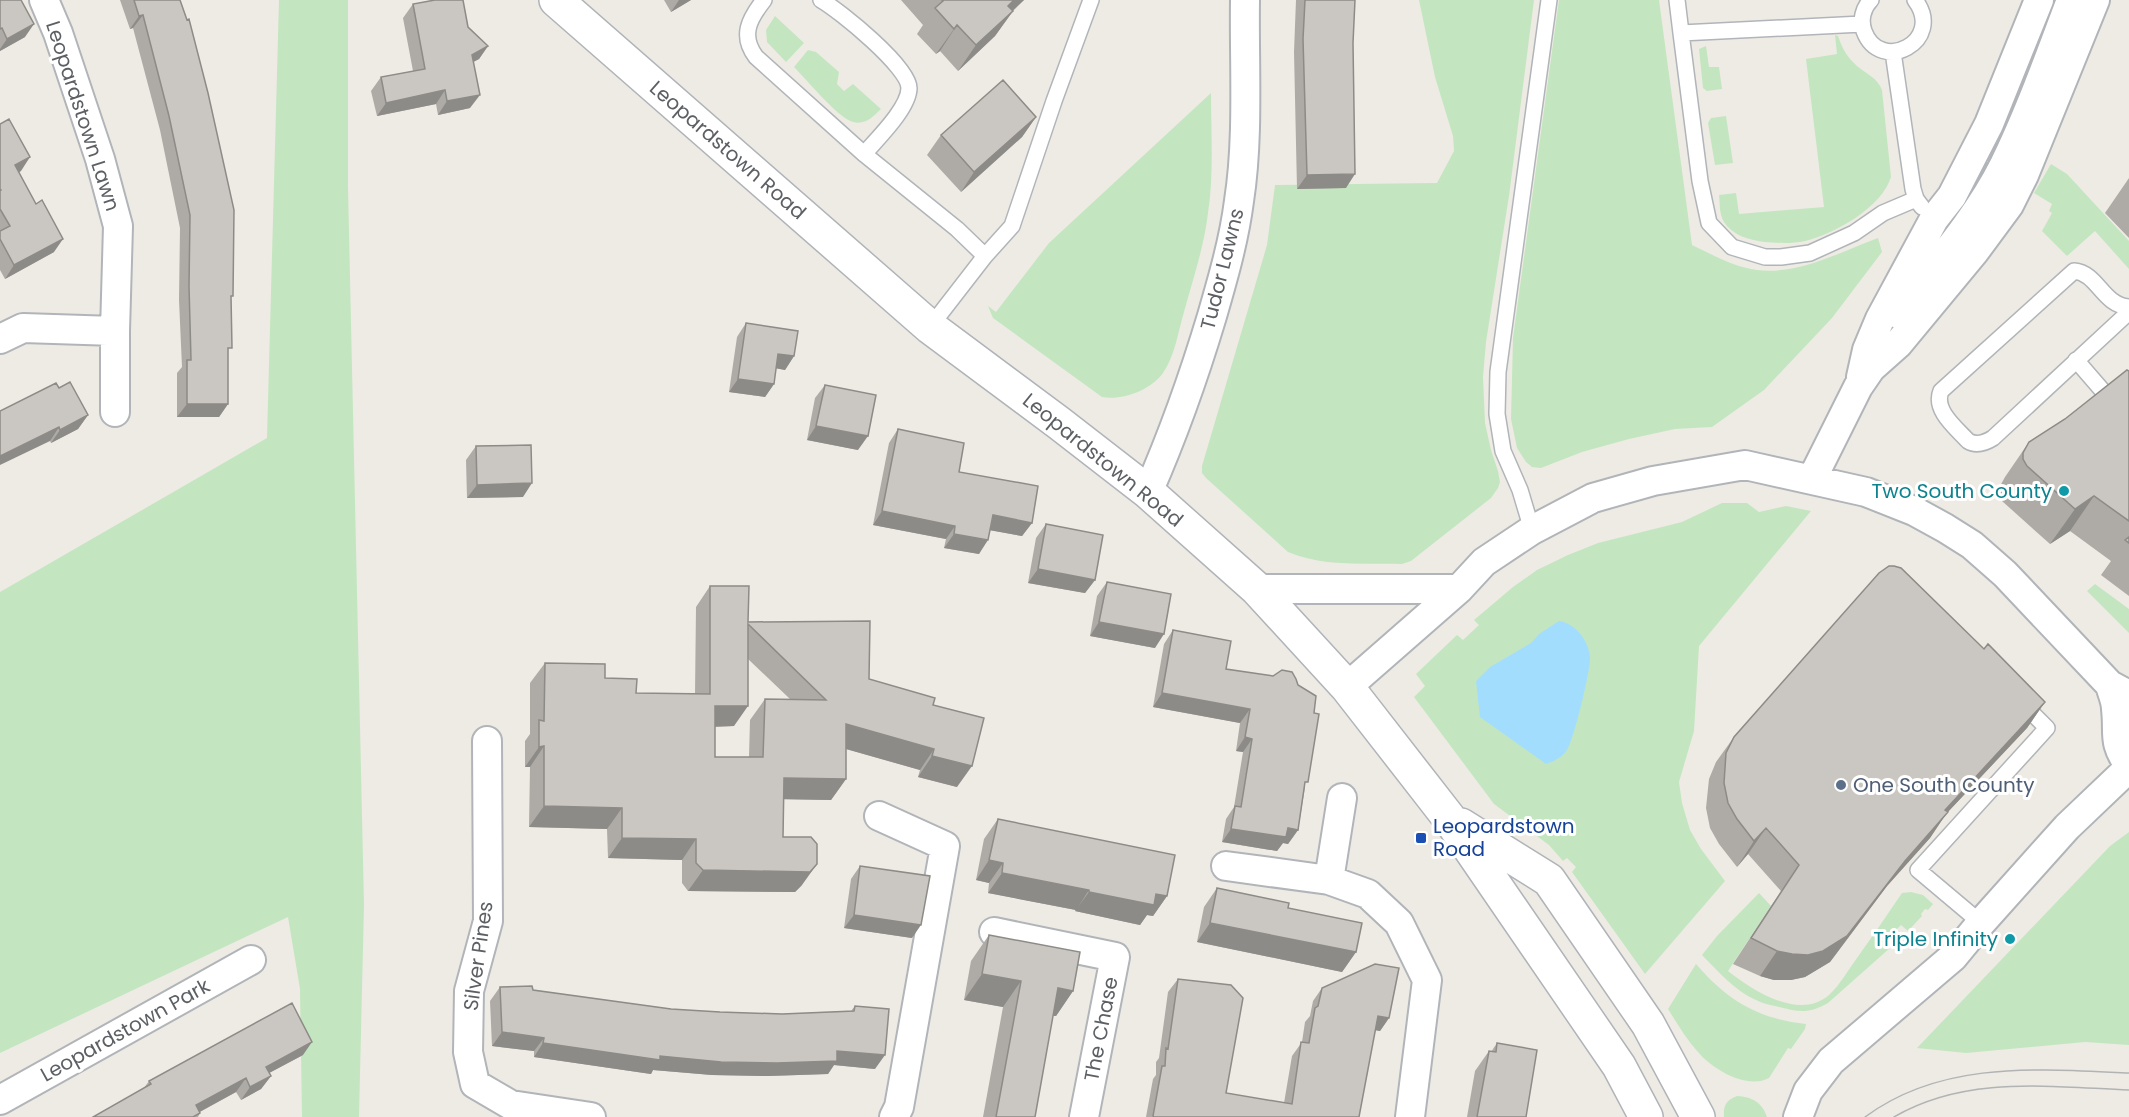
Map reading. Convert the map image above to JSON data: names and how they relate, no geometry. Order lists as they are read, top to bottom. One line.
{"streets":{"main road":["Leopardstown Road"],"street":["Leopardstown Lawn","Tudor Lawns","Silver Pines","The Chase","Leopardstown Park"]},"crossings":[["Leopardstown Road","Tudor Lawns"]],"places":{"other":["Two South County","One South County","Triple Infinity"],"transit":["Leopardstown Road"]}}
